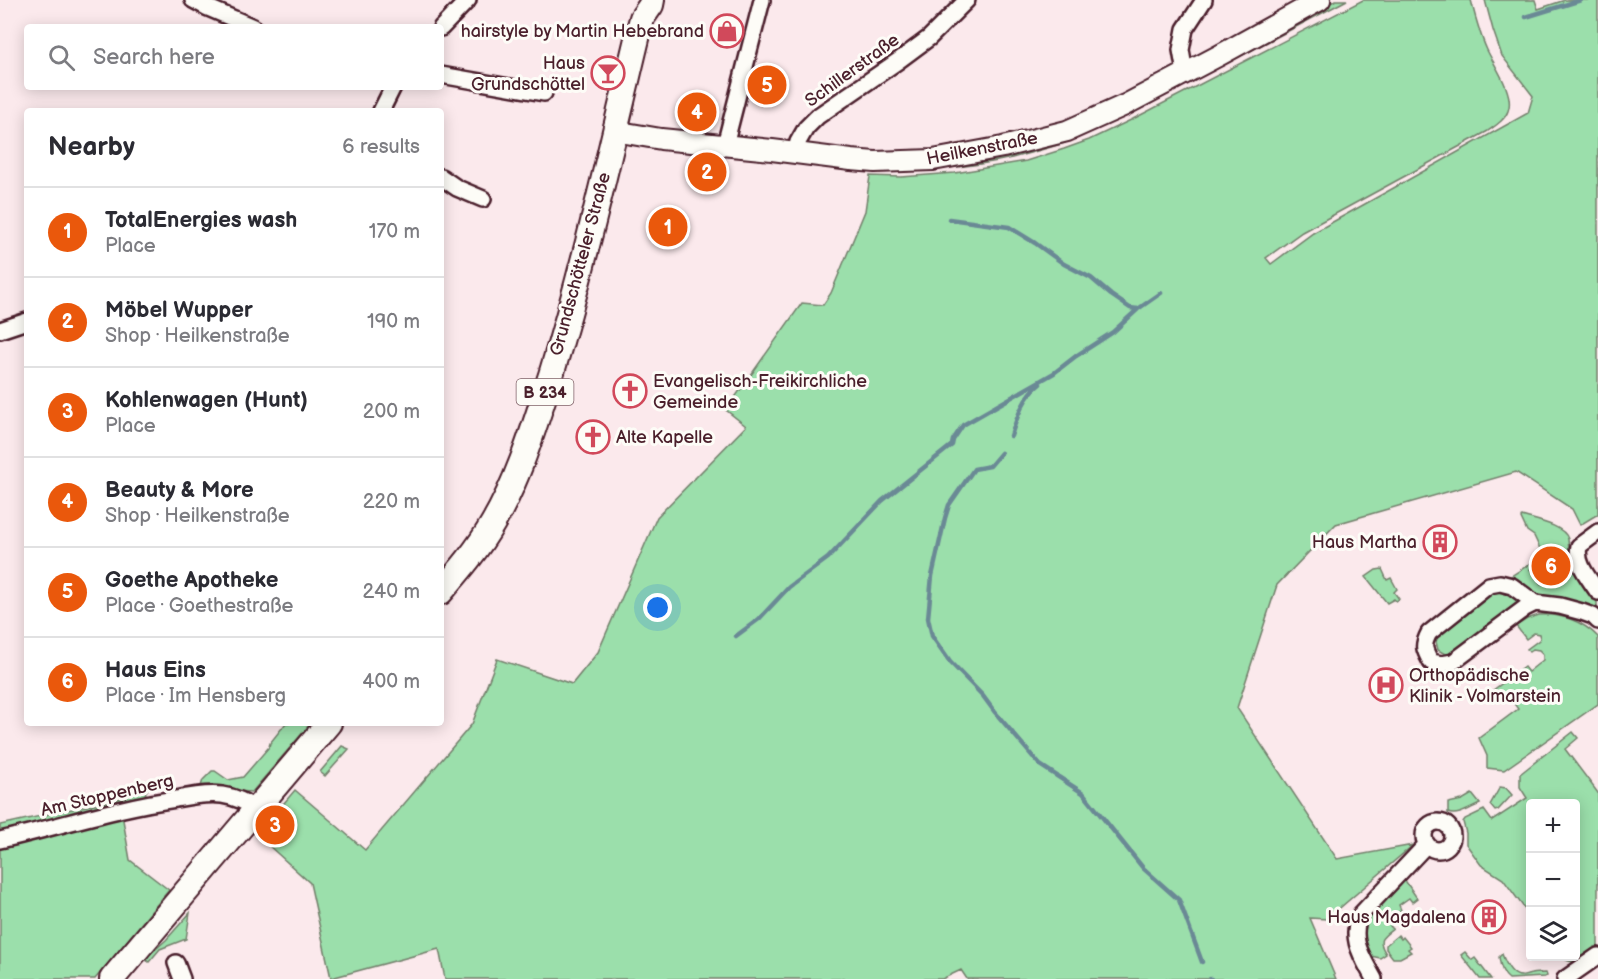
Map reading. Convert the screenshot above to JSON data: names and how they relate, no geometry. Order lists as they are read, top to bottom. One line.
{"streets":{"main road":["Grundschötteler Straße","B 234"],"street":["Schillerstraße","Heilkenstraße","Am Stoppenberg"]},"crossings":[["Schillerstraße","Heilkenstraße"],["Heilkenstraße","Grundschötteler Straße"]],"places":{"shop":["hairstyle by Martin Hebebrand"],"bar":["Haus Grundschöttel"],"church":["Evangelisch-Freikirchliche Gemeinde","Alte Kapelle"],"building":["Haus Martha","Haus Magdalena"],"hospital":["Orthopädische Klinik - Volmarstein"]},"page":{"search":"Search here","pins":["5","4","2","1","6","3"],"heading":["Nearby","6 results"],"list":[{"mark":"1","name":"TotalEnergies wash","note":"Place","value":"170 m"},{"mark":"2","name":"Möbel Wupper","note":"Shop · Heilkenstraße","value":"190 m"},{"mark":"3","name":"Kohlenwagen (Hunt)","note":"Place","value":"200 m"},{"mark":"4","name":"Beauty & More","note":"Shop · Heilkenstraße","value":"220 m"},{"mark":"5","name":"Goethe Apotheke","note":"Place · Goethestraße","value":"240 m"},{"mark":"6","name":"Haus Eins","note":"Place · Im Hensberg","value":"400 m"}],"map_buttons":["+","−"]}}
